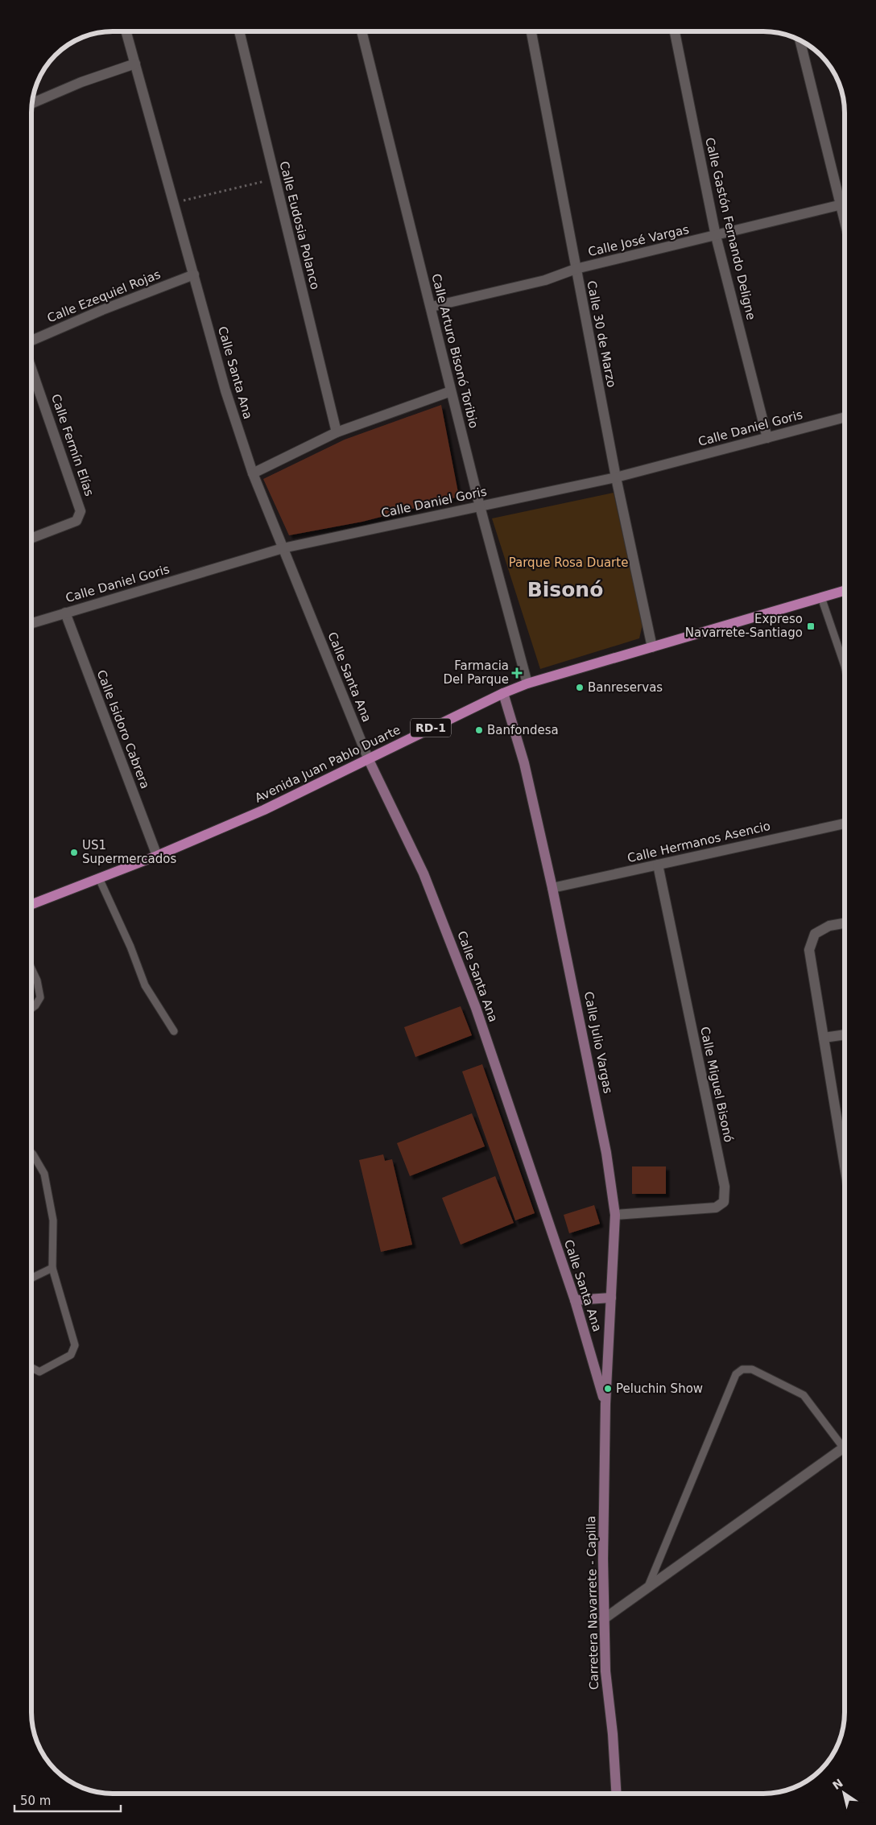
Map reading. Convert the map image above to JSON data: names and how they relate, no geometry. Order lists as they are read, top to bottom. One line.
{"streets":{"main road":["Calle Santa Ana","RD-1","Avenida Juan Pablo Duarte","Calle Julio Vargas","Carretera Navarrete - Capilla"],"street":["Calle Eudosia Polanco","Calle Gastón Fernando Deligne","Calle José Vargas","Calle Ezequiel Rojas","Calle 30 de Marzo","Calle Arturo Bisonó Toribio","Calle Daniel Goris","Calle Fermín Elías","Calle Isidoro Cabrera","Calle Hermanos Asencio","Calle Miguel Bisonó"]},"crossings":[["Calle Gastón Fernando Deligne","Calle José Vargas"],["Calle Gastón Fernando Deligne","Calle Daniel Goris"],["Calle José Vargas","Calle 30 de Marzo"],["Calle José Vargas","Calle Arturo Bisonó Toribio"],["Calle Ezequiel Rojas","Calle Santa Ana"],["Calle 30 de Marzo","Calle Daniel Goris"],["Calle 30 de Marzo","Avenida Juan Pablo Duarte"],["Calle Arturo Bisonó Toribio","Calle Daniel Goris"],["Calle Arturo Bisonó Toribio","Avenida Juan Pablo Duarte"],["Calle Santa Ana","Calle Daniel Goris"],["Calle Santa Ana","Avenida Juan Pablo Duarte"],["Calle Santa Ana","Calle Julio Vargas"],["Calle Santa Ana","Carretera Navarrete - Capilla"],["Calle Daniel Goris","Calle Isidoro Cabrera"],["Calle Isidoro Cabrera","Avenida Juan Pablo Duarte"],["Avenida Juan Pablo Duarte","Calle Julio Vargas"],["Calle Hermanos Asencio","Calle Julio Vargas"],["Calle Hermanos Asencio","Calle Miguel Bisonó"],["Calle Julio Vargas","Calle Miguel Bisonó"],["Calle Julio Vargas","Carretera Navarrete - Capilla"]],"districts":["Bisonó"],"parks":["Parque Rosa Duarte"],"places":{"transit":["Expreso Navarrete-Santiago"],"health":["Farmacia Del Parque"],"other":["Banreservas","Banfondesa","US1 Supermercados","Peluchin Show"]},"scale_bar":"50 m","north":"top left"}
